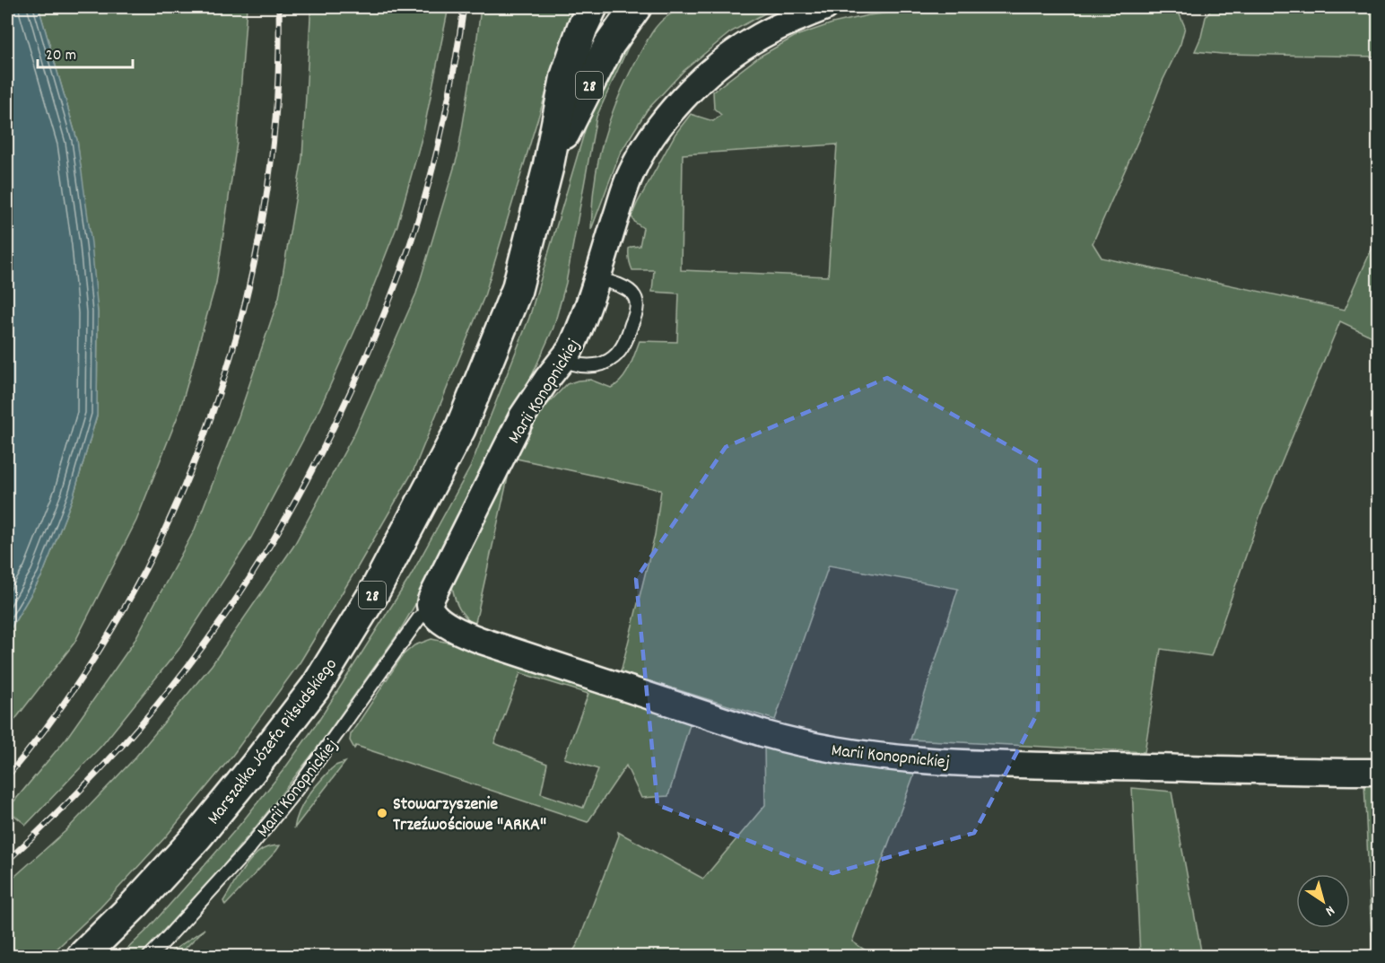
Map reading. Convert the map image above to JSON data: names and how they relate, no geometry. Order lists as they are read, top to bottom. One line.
{"streets":{"main road":["28","Marszałka Józefa Piłsudskiego"],"street":["Marii Konopnickiej"]},"places":["Stowarzyszenie Trzeźwościowe \"ARKA\""],"scale_bar":"20 m","north":"bottom right"}
